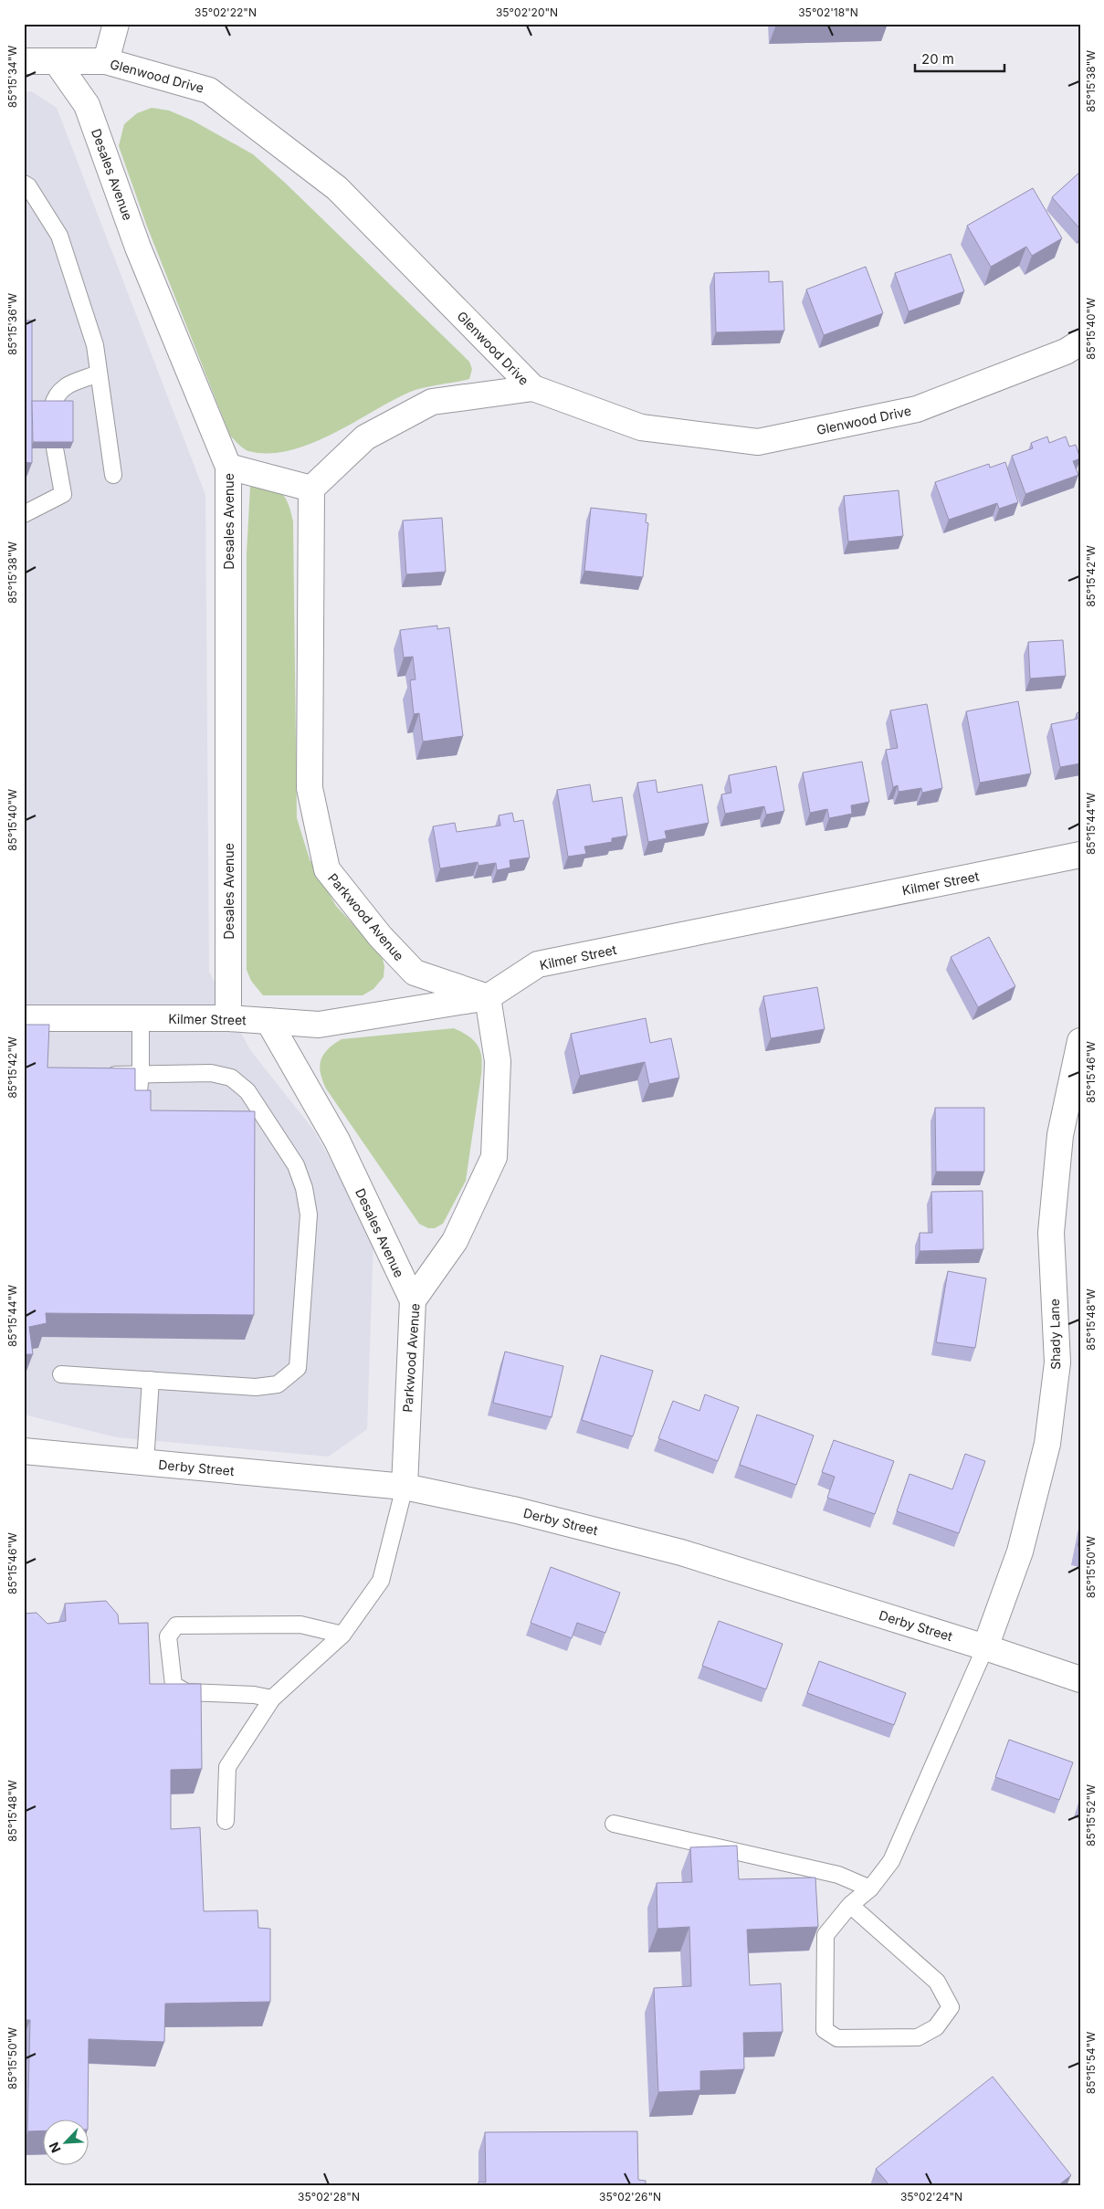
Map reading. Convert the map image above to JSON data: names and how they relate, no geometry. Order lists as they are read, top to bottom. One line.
{"streets":{"street":["Glenwood Drive","Desales Avenue","Kilmer Street","Parkwood Avenue","Shady Lane","Derby Street"]},"crossings":[["Glenwood Drive","Desales Avenue"],["Desales Avenue","Kilmer Street"],["Desales Avenue","Parkwood Avenue"],["Kilmer Street","Parkwood Avenue"],["Parkwood Avenue","Derby Street"],["Shady Lane","Derby Street"]],"scale_bar":"20 m","north":"bottom left","coordinates":["35°02'22\"N","35°02'20\"N","35°02'18\"N","85°15'34\"W","85°15'38\"W","85°15'36\"W","85°15'40\"W","85°15'42\"W","85°15'44\"W","85°15'46\"W","85°15'48\"W","85°15'50\"W","85°15'52\"W","85°15'54\"W","35°02'28\"N","35°02'26\"N","35°02'24\"N"]}
